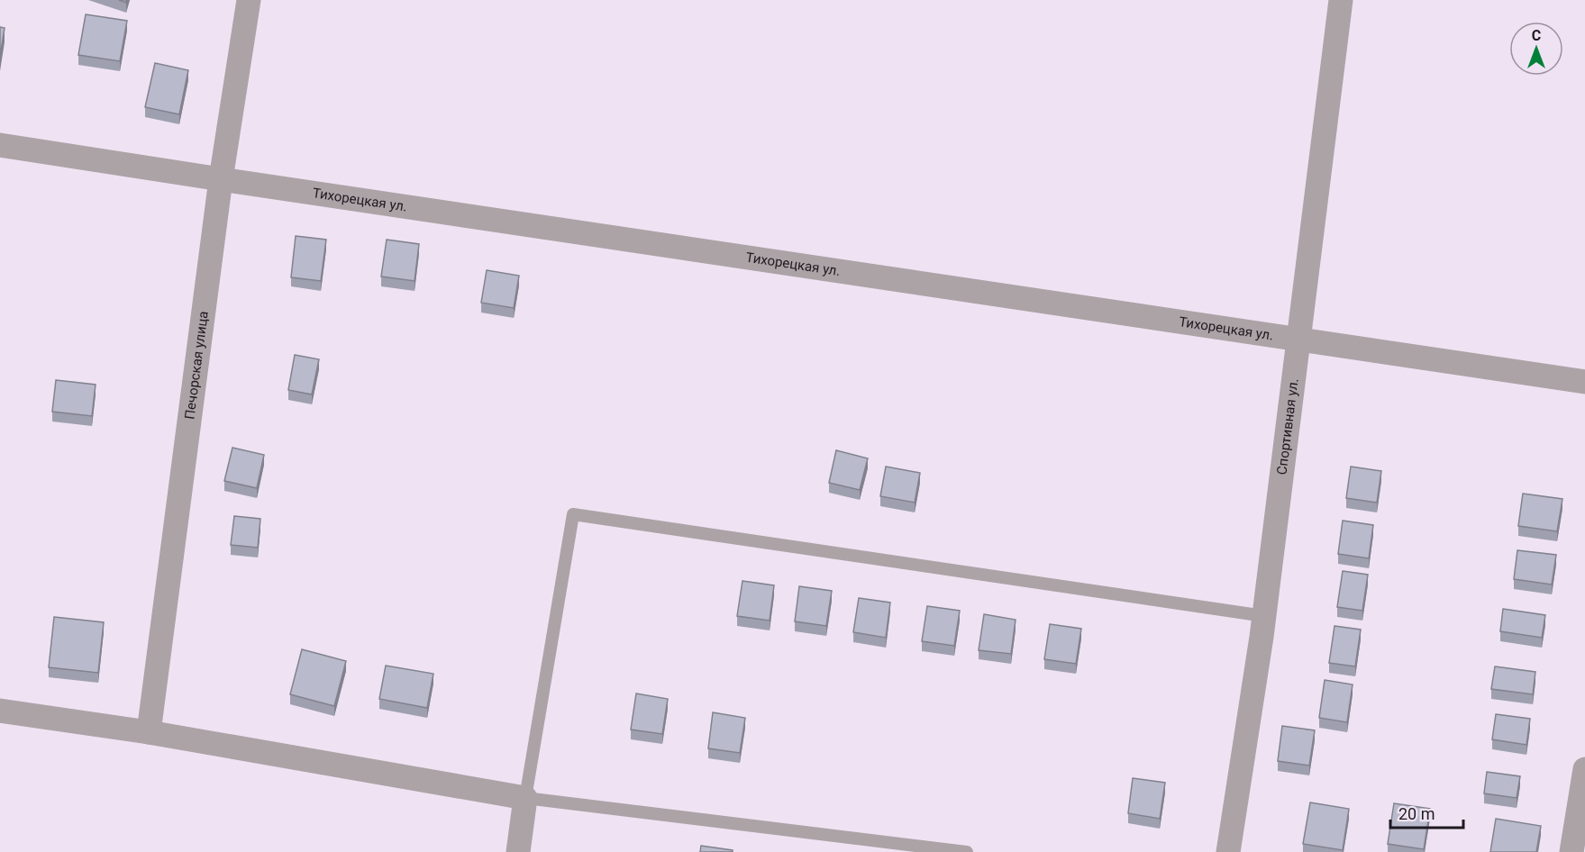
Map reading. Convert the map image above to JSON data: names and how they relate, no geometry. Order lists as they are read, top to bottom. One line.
{"streets":{"street":["Тихорецкая ул.","Печорская улица","Спортивная ул."]},"crossings":[["Тихорецкая ул.","Печорская улица"],["Тихорецкая ул.","Спортивная ул."]],"scale_bar":"20 m","north":"top"}
